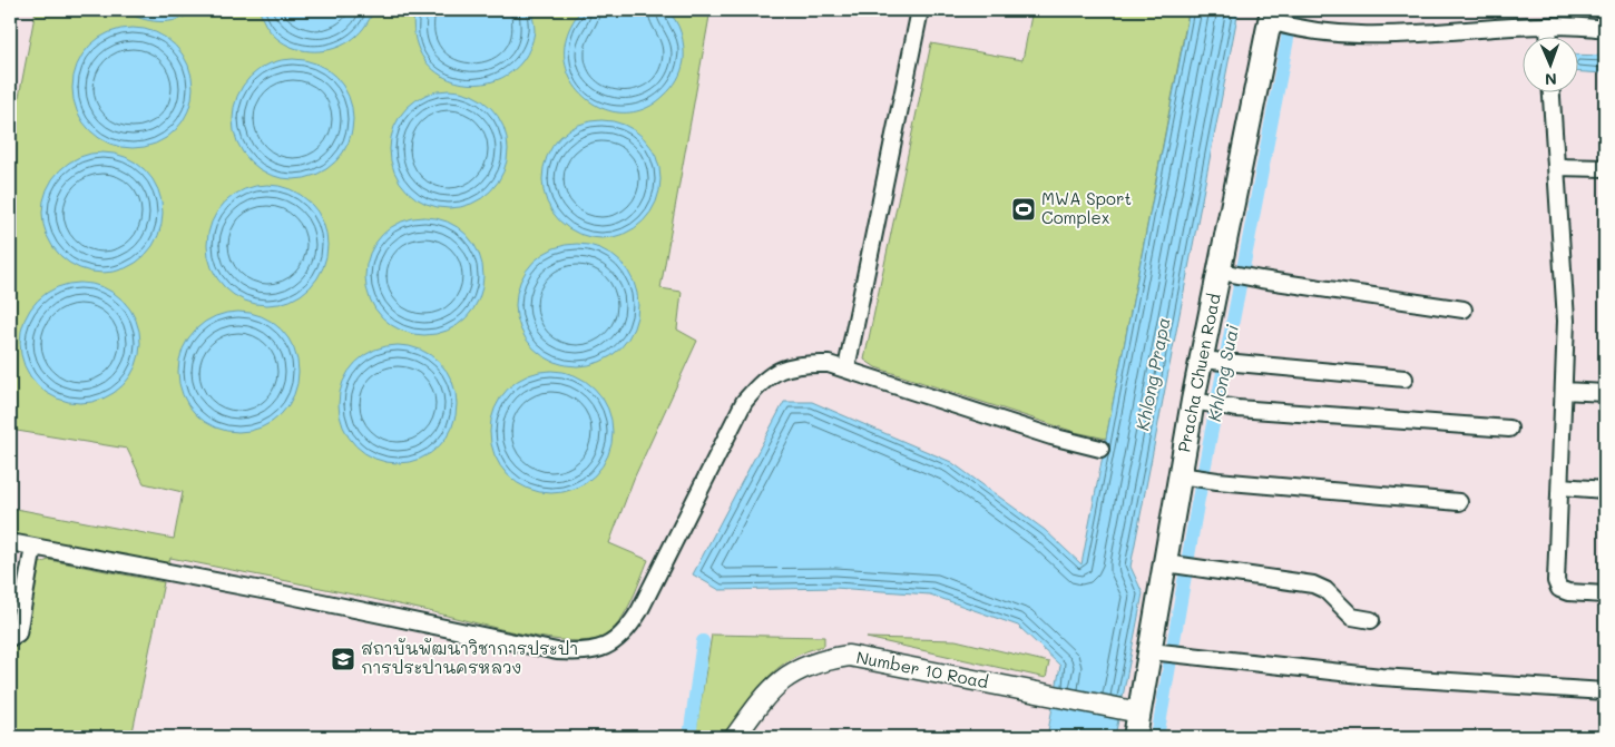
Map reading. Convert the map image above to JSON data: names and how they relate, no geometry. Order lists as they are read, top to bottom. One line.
{"streets":{"main road":["Pracha Chuen Road"],"street":["Number 10 Road"]},"crossings":[["Pracha Chuen Road","Number 10 Road"]],"water":["Khlong Suai","Khlong Prapa"],"places":{"sports":["MWA Sport Complex"],"school or university":["สถาบันพัฒนาวิชาการประปา การประปานครหลวง"]},"north":"bottom"}
